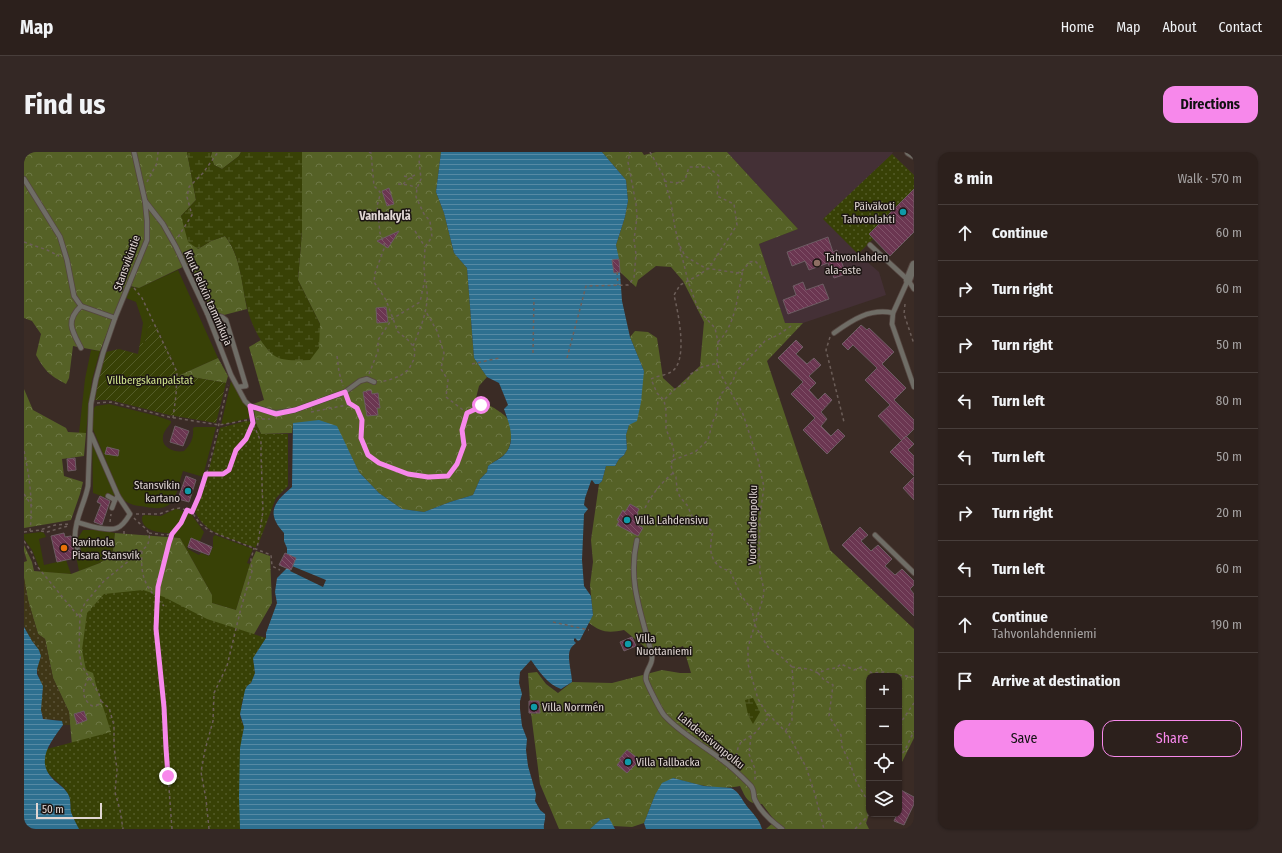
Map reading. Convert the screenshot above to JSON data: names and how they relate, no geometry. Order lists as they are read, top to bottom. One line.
{"streets":{"lane":["Stansvikintie","Knut Felixin tammikuja","Lahdensivunpolku"],"path":["Vuorilahdenpolku"]},"crossings":[["Stansvikintie","Knut Felixin tammikuja"]],"districts":["Vanhakylä"],"parks":["Villbergskanpalstat"],"places":["Päiväkoti Tahvonlahti","Tahvonlahden ala-aste","Stansvikin kartano","Villa Lahdensivu","Ravintola Pisara Stansvik","Villa Nuottaniemi","Villa Norrmén","Villa Tallbacka"],"scale_bar":"50 m","page":{"header":"Map","nav":["Home","Map","About","Contact"],"buttons":["Directions",["Save","Share"]],"title":"Find us","heading":["8 min","Walk · 570 m"],"list":[["Continue","60 m"],["Turn right","60 m"],["Turn right","50 m"],["Turn left","80 m"],["Turn left","50 m"],["Turn right","20 m"],["Turn left","60 m"],["Continue","Tahvonlahdenniemi","190 m"],"Arrive at destination"],"map_buttons":["+","−"],"scale":"50 m"}}
